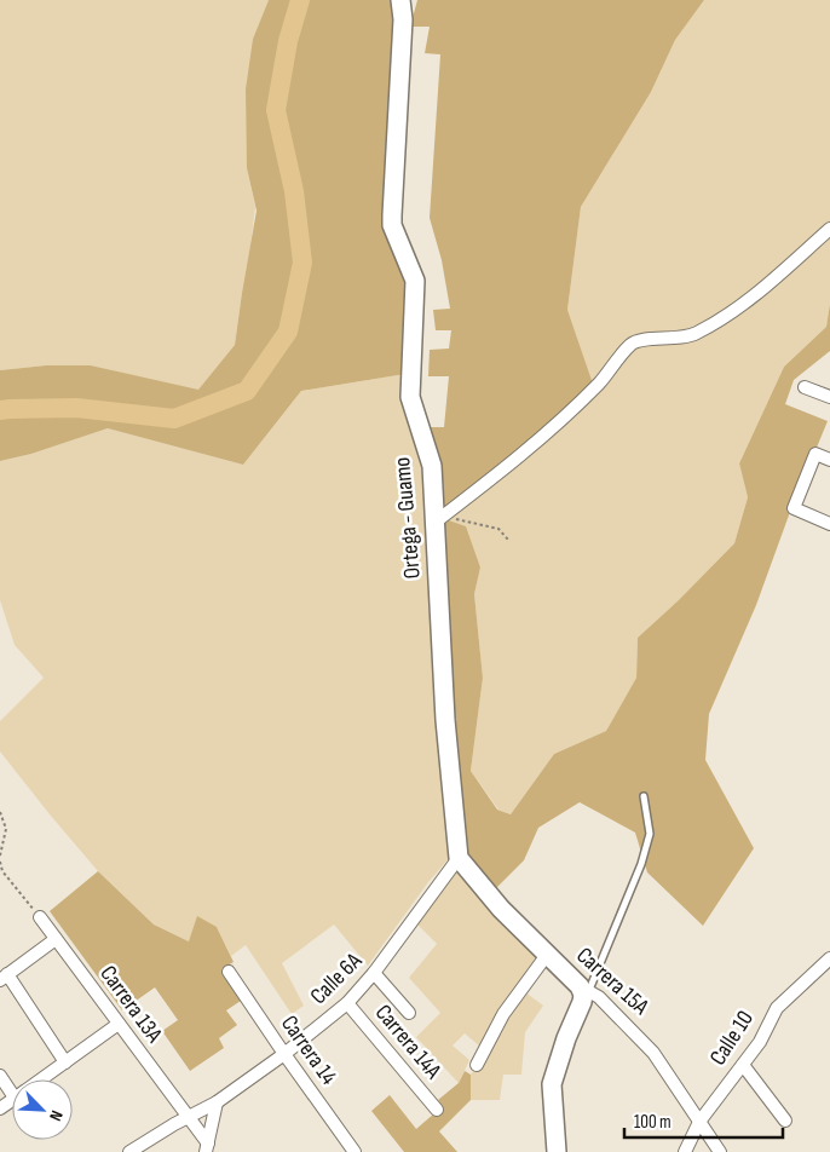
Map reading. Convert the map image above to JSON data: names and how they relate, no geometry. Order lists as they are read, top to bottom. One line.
{"streets":{"street":["Ortega - Guamo","Calle 6A","Carrera 15A","Carrera 13A","Calle 10","Carrera 14A","Carrera 14"]},"crossings":[["Ortega - Guamo","Calle 6A"],["Ortega - Guamo","Carrera 15A"],["Calle 6A","Carrera 15A"],["Calle 6A","Carrera 13A"],["Calle 6A","Carrera 14A"],["Calle 6A","Carrera 14"],["Carrera 15A","Calle 10"]],"scale_bar":"100 m","north":"bottom right"}
